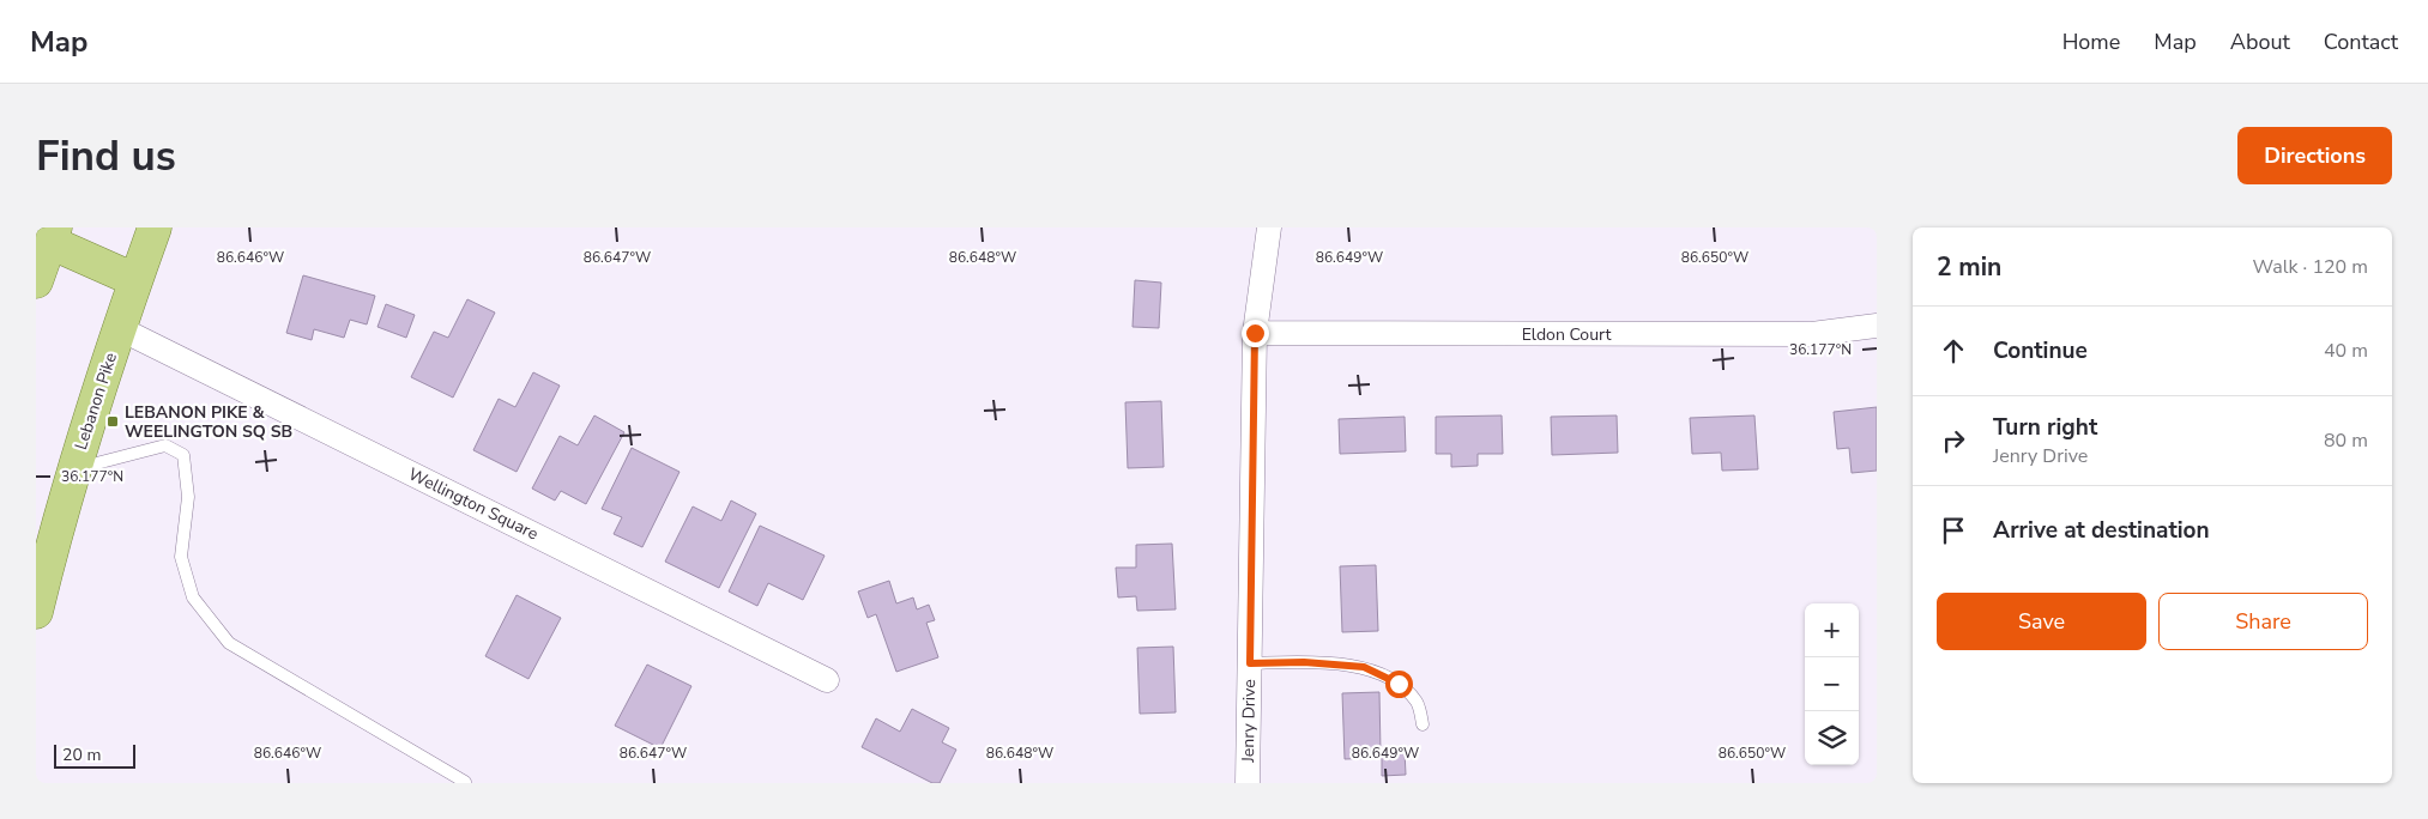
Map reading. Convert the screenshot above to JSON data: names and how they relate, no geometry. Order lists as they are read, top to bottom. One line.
{"streets":{"main road":["Lebanon Pike"],"street":["Eldon Court","Wellington Square","Jenry Drive"]},"crossings":[["Eldon Court","Jenry Drive"],["Lebanon Pike","Wellington Square"]],"places":{"transit":["LEBANON PIKE & WEELINGTON SQ SB"]},"scale_bar":"20 m","page":{"header":"Map","nav":["Home","Map","About","Contact"],"buttons":["Directions",["Save","Share"]],"title":"Find us","heading":["2 min","Walk · 120 m"],"list":[["Continue","40 m"],["Turn right","Jenry Drive","80 m"],"Arrive at destination"],"map_buttons":["+","−"],"scale":"20 m"},"coordinates":["86.646°W","86.647°W","86.648°W","86.649°W","86.650°W","36.177°N"]}
